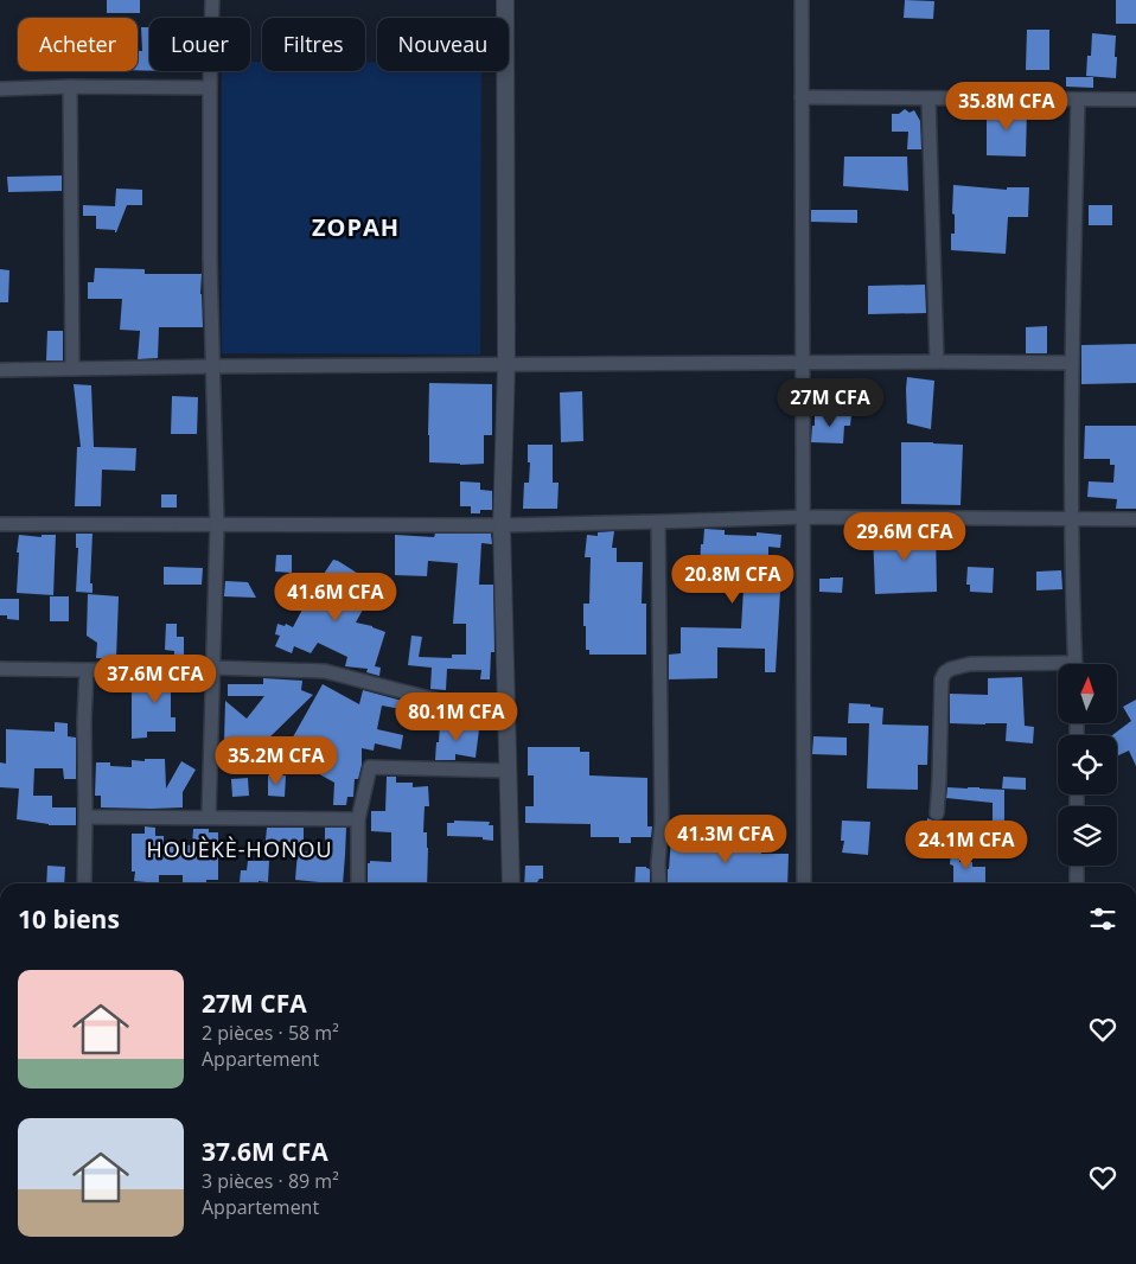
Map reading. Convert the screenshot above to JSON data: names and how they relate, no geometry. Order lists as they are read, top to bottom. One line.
{"districts":["ZOPAH","HOUÈKÈ-HONOU"],"north":"top","page":{"chip":["Acheter","Louer","Filtres","Nouveau"],"price":["35.8M CFA","27M CFA","29.6M CFA","20.8M CFA","41.6M CFA","37.6M CFA","80.1M CFA","35.2M CFA","41.3M CFA","24.1M CFA"],"heading":"10 biens","list":[{"name":"27M CFA","note":"2 pièces · 58 m² · Appartement"},{"name":"37.6M CFA","note":"3 pièces · 89 m² · Appartement"}]}}
